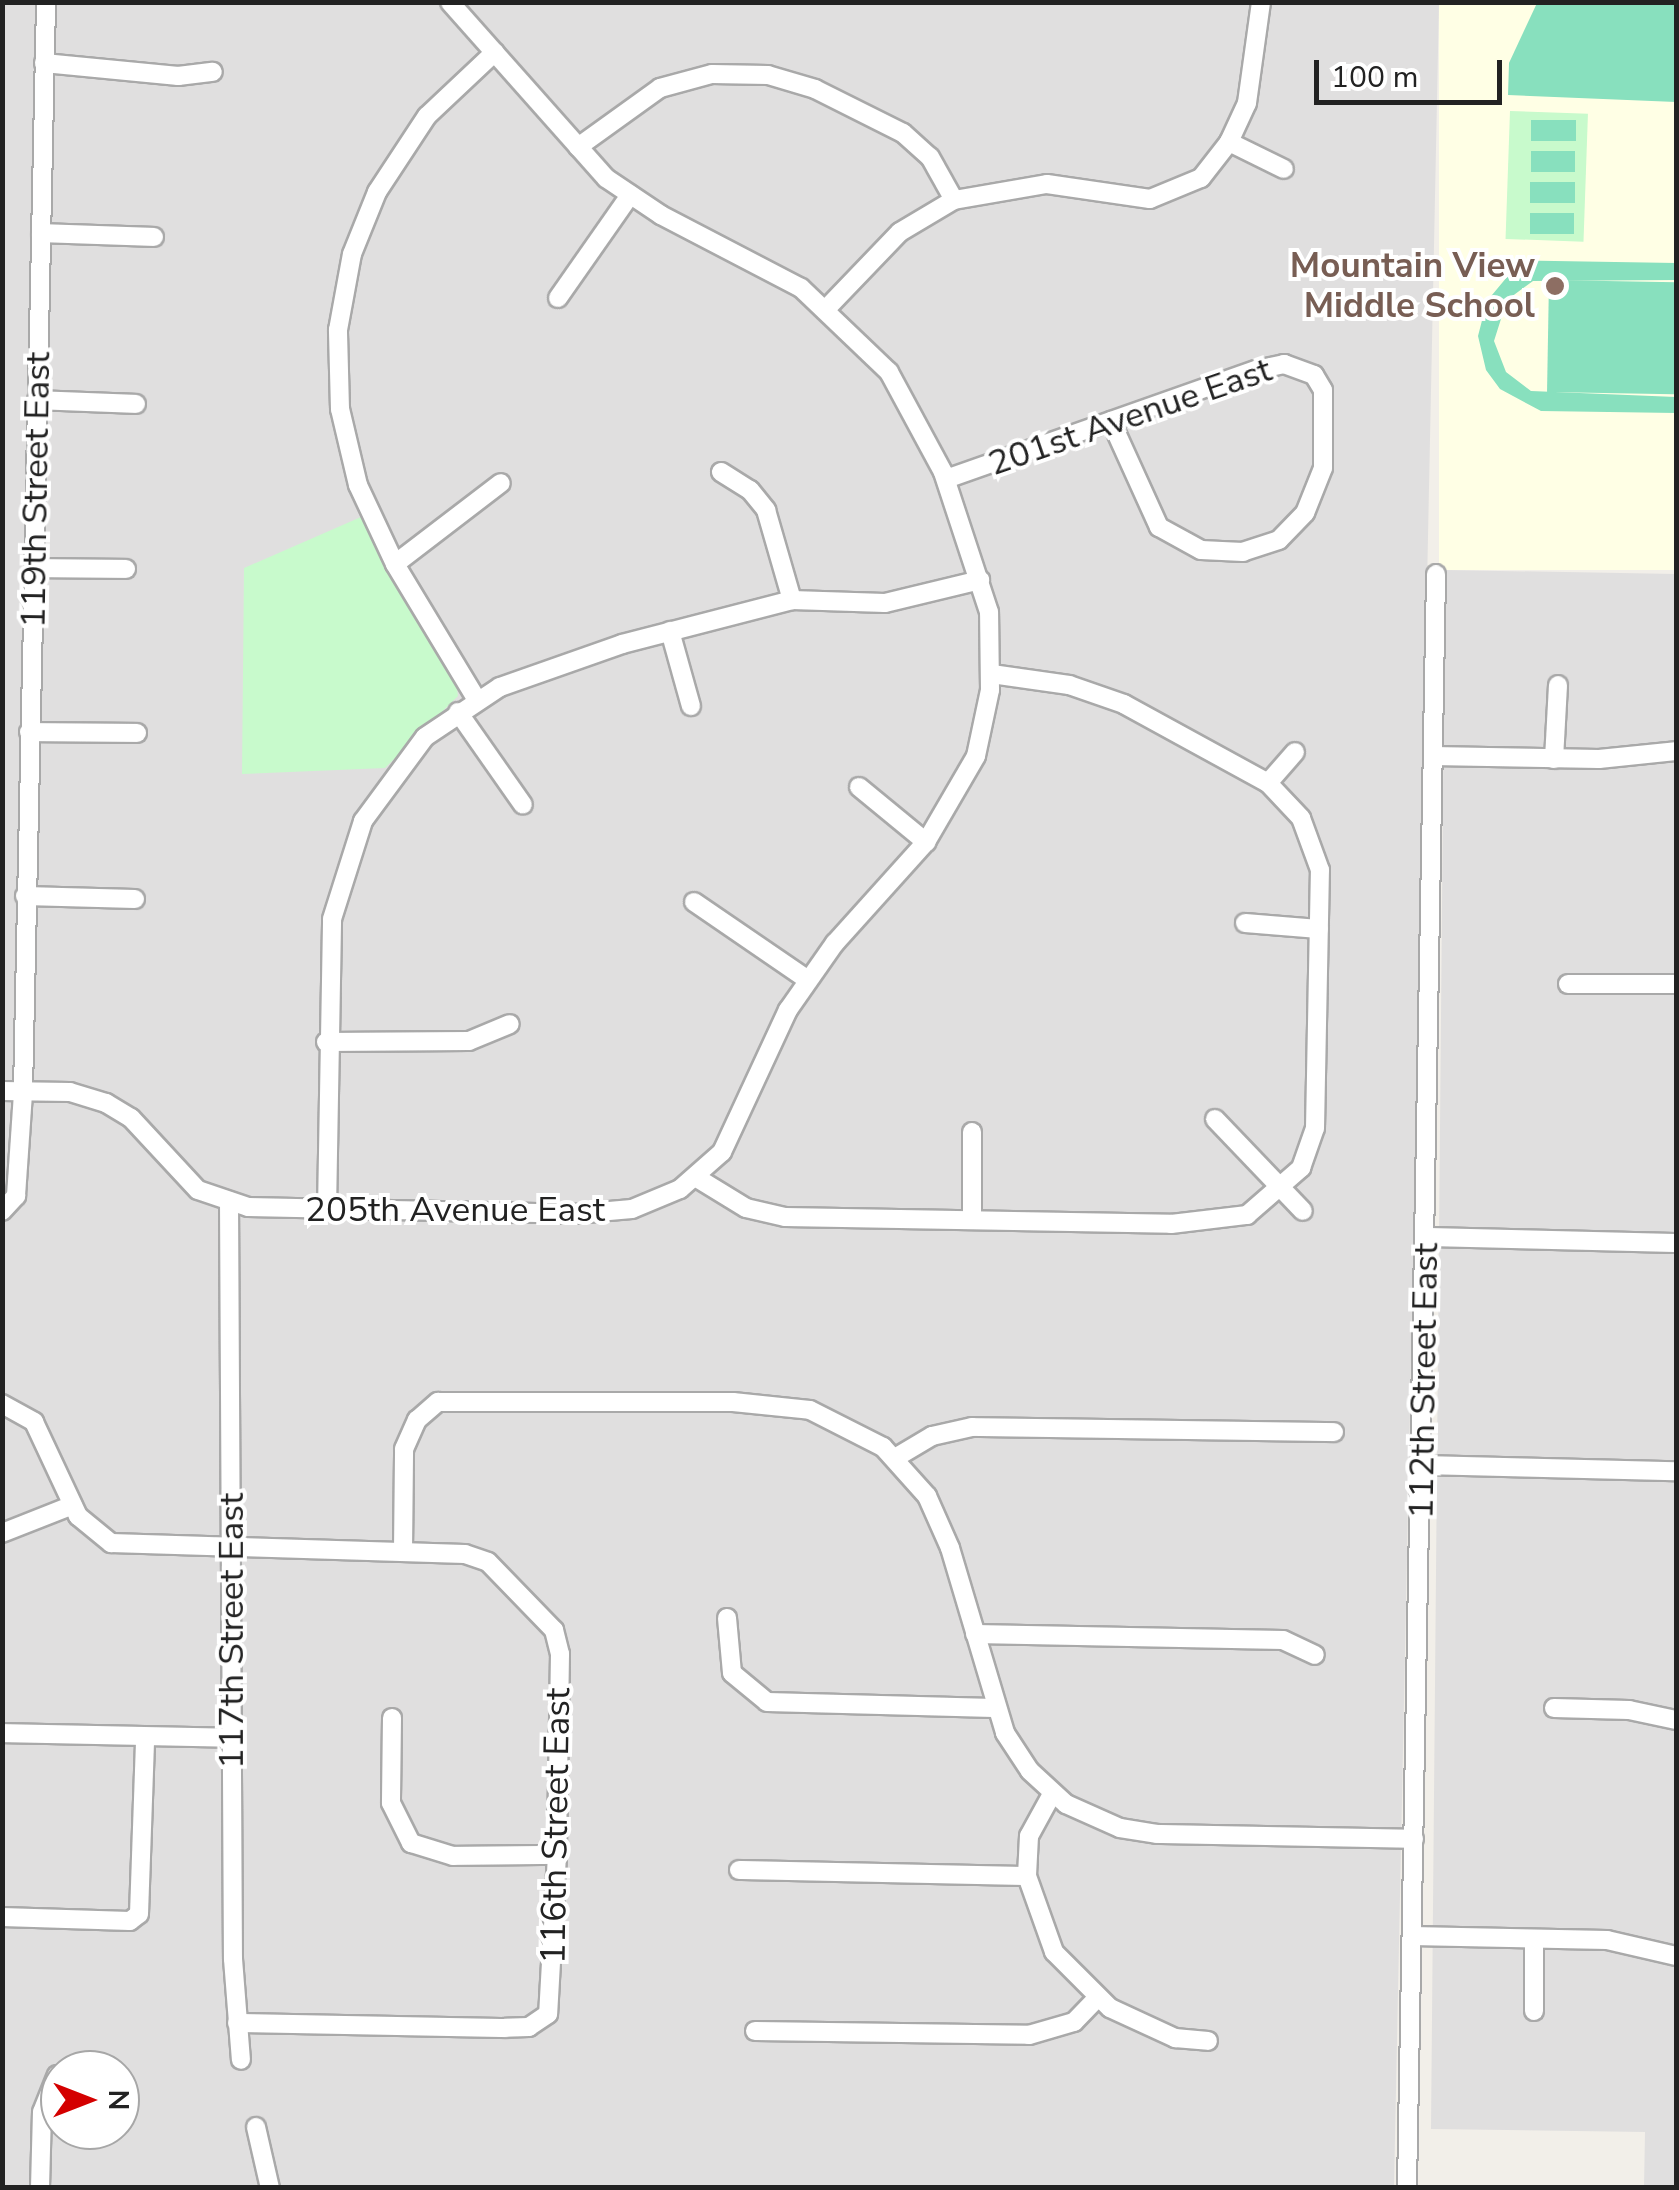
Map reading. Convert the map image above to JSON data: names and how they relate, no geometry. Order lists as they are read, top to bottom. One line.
{"streets":{"street":["201st Avenue East","119th Street East","205th Avenue East","112th Street East","117th Street East","116th Street East"]},"crossings":[["119th Street East","205th Avenue East"],["205th Avenue East","117th Street East"],["117th Street East","116th Street East"]],"places":["Mountain View Middle School"],"scale_bar":"100 m","north":"right"}
